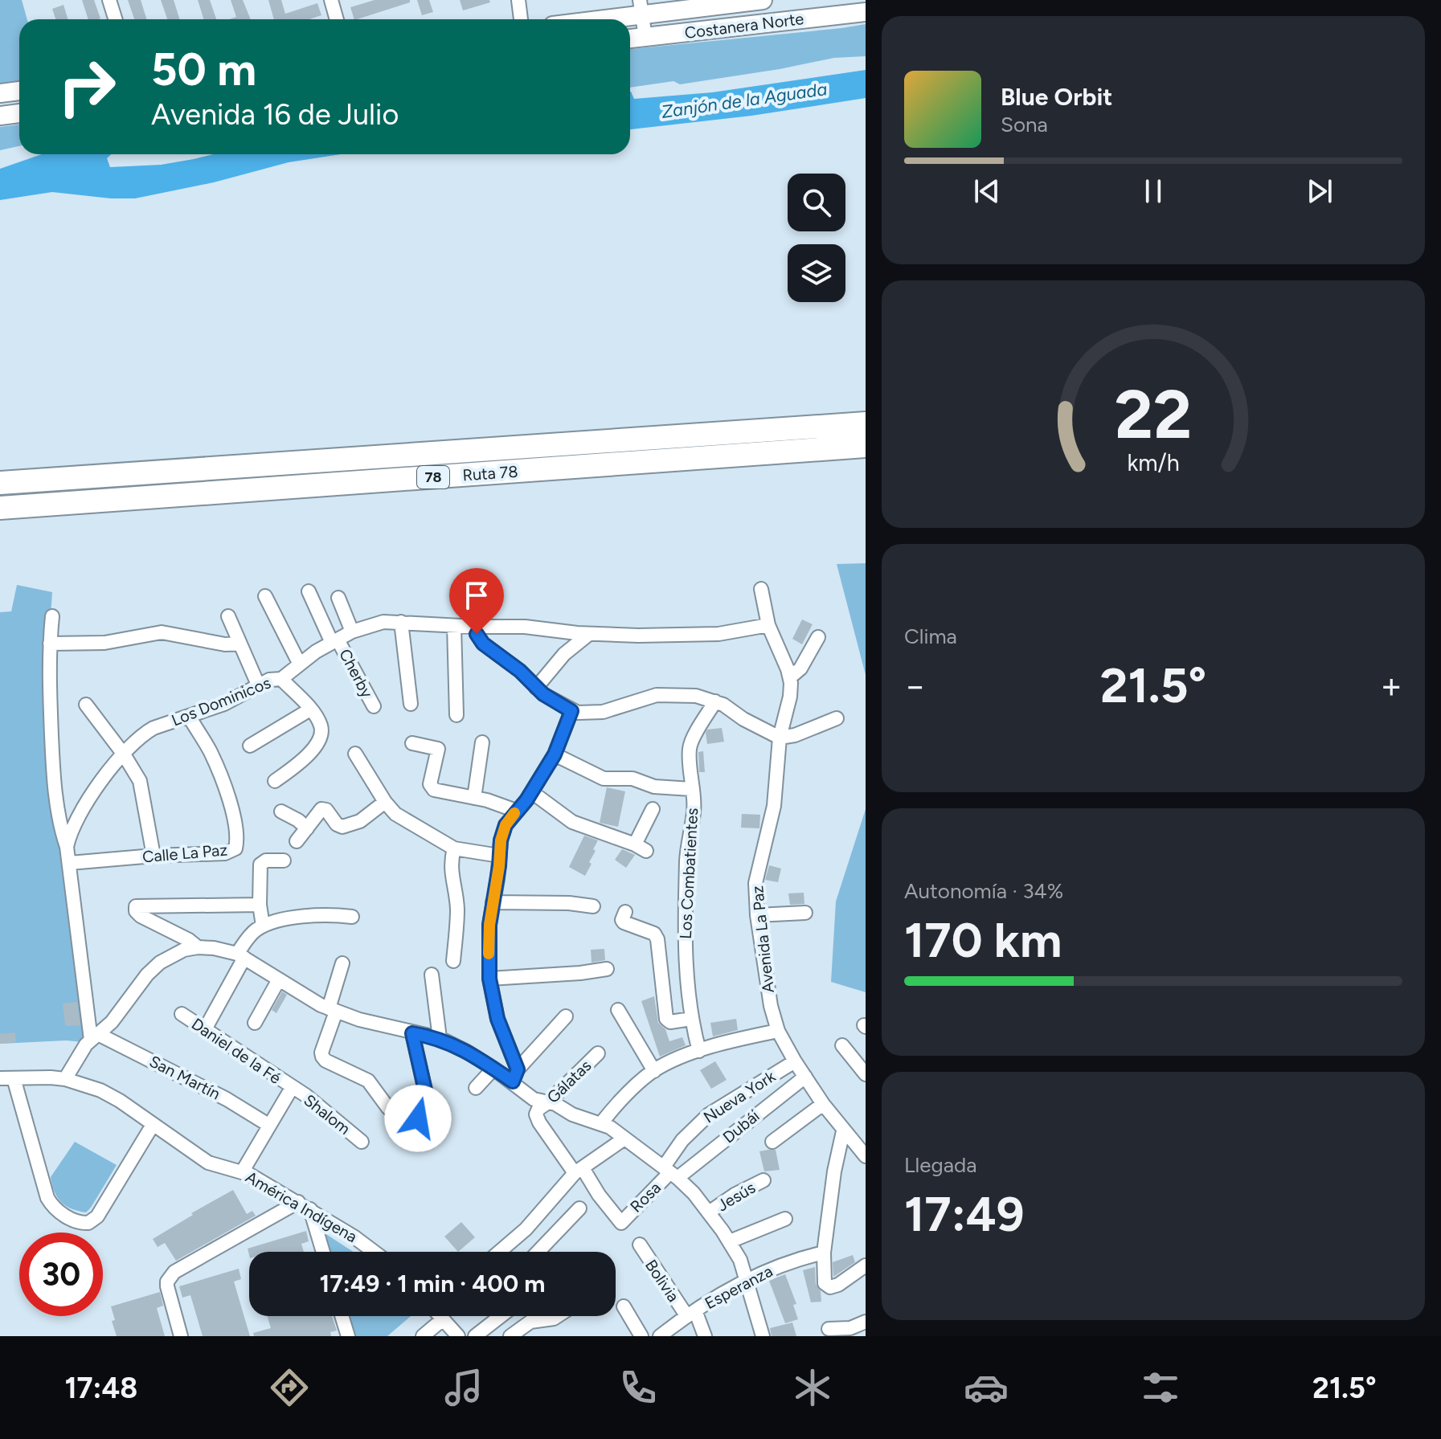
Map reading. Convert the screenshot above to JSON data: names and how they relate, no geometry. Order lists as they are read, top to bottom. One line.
{"streets":{"highway":["Ruta 78","78"],"street":["Costanera Norte","Cherby","Los Dominicos","Calle La Paz","Los Combatientes","Avenida La Paz","Daniel de la Fé","San Martín","Gálatas","Nueva York","Shalom","Dubái","Jesús","Rosa","América Indígena","Bolivia","Esperanza"]},"crossings":[["Cherby","Los Dominicos"],["Los Dominicos","Calle La Paz"],["Los Dominicos","Avenida La Paz"],["Avenida La Paz","Nueva York"],["Avenida La Paz","Dubái"],["Daniel de la Fé","Shalom"],["Gálatas","Rosa"],["Nueva York","Dubái"],["Nueva York","Rosa"],["Dubái","Rosa"],["Bolivia","Esperanza"]],"water":["Zanjón de la Aguada"],"page":{"turn":["50 m","Avenida 16 de Julio"],"song":["Blue Orbit","Sona"],"tile":["Clima",["Autonomía · 34%","170 km"],["Llegada","17:49"]],"heat":["−","21.5°","+"],"limit":"30","trip":"17:49 · 1 min · 400 m","tabs":["17:48","21.5°"],"gauge":["22","km/h"]}}
